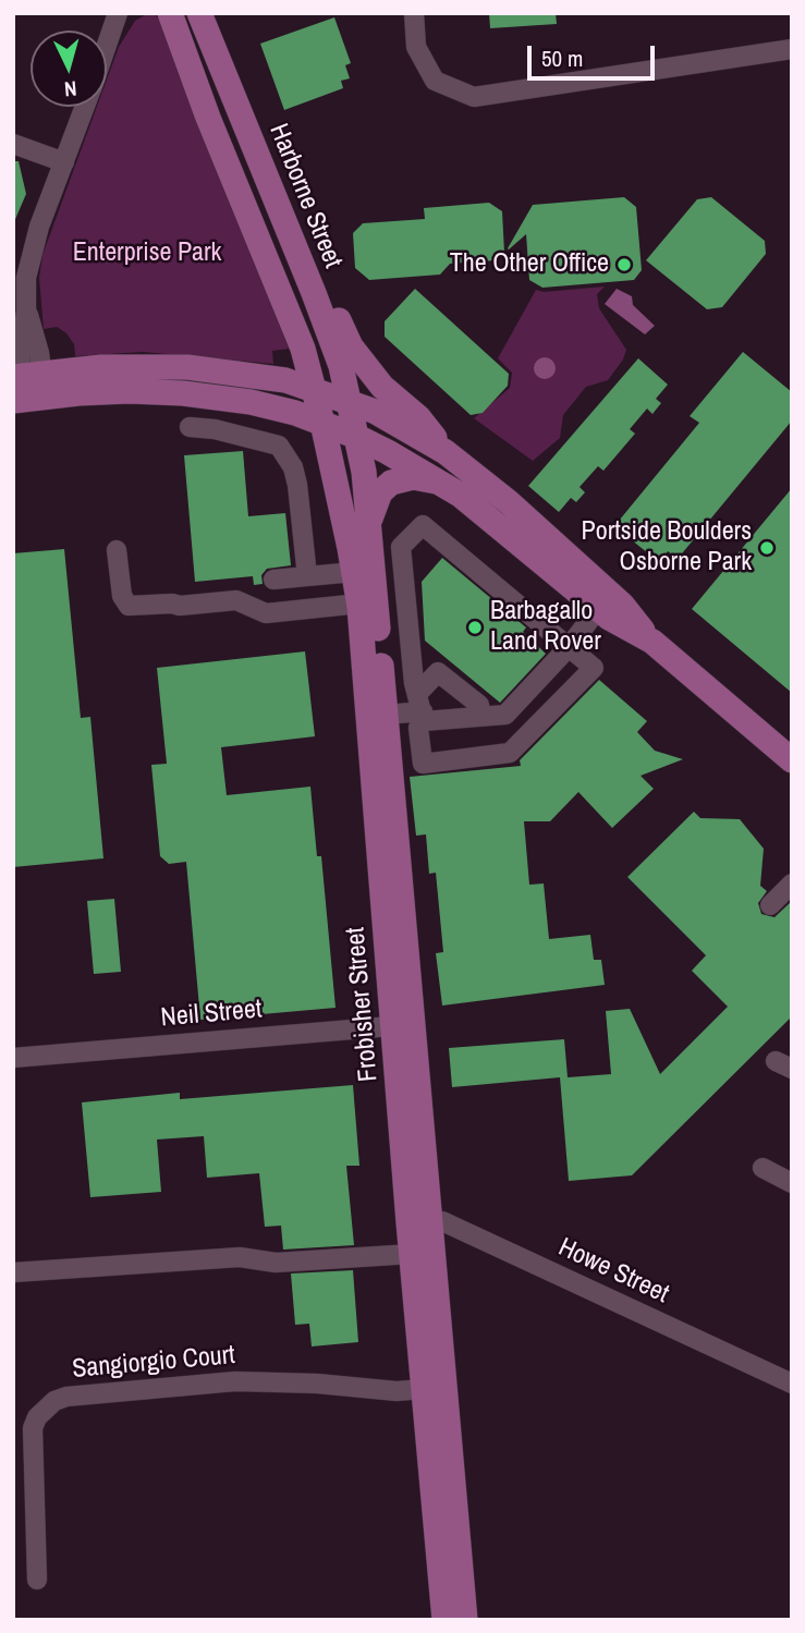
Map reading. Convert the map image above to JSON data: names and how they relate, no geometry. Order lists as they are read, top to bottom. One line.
{"streets":{"main road":["Harborne Street","Frobisher Street"],"street":["Neil Street","Howe Street","Sangiorgio Court"]},"crossings":[["Harborne Street","Frobisher Street"],["Frobisher Street","Neil Street"],["Frobisher Street","Howe Street"],["Frobisher Street","Sangiorgio Court"]],"parks":["Enterprise Park"],"places":["The Other Office","Portside Boulders Osborne Park","Barbagallo Land Rover"],"scale_bar":"50 m","north":"bottom"}
